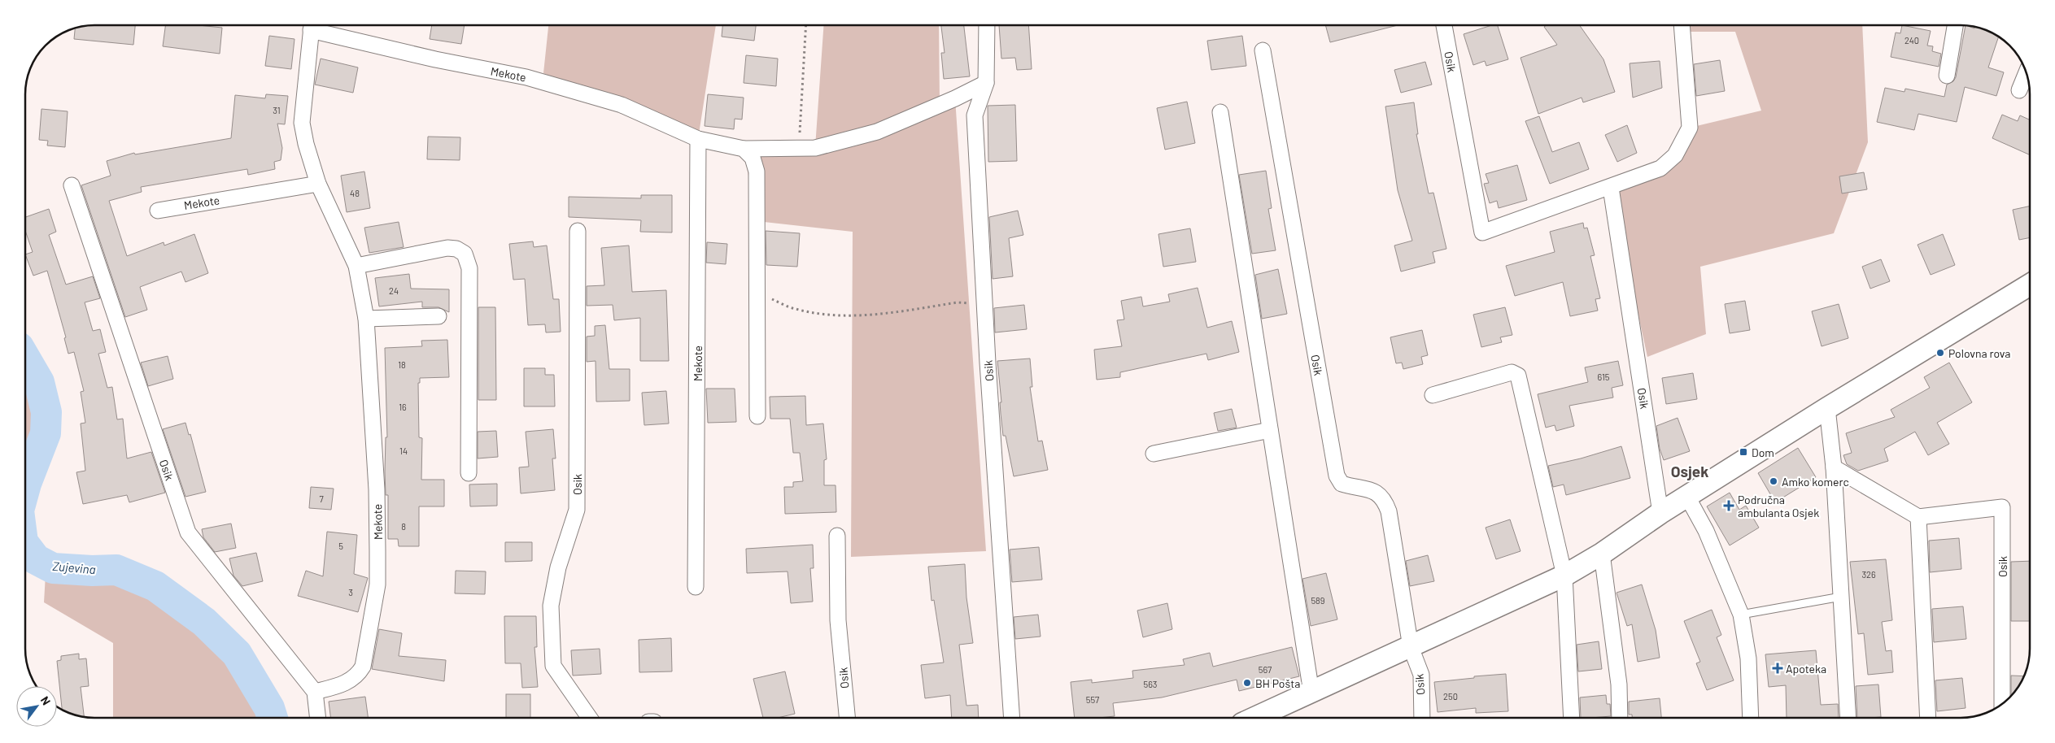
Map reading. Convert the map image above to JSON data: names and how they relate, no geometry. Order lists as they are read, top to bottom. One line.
{"streets":{"street":["Osik","Mekote"]},"crossings":[["Osik","Mekote"]],"districts":["Osjek"],"water":["Zujevina"],"places":{"other":["Polovna rova","Amko komerc","BH Pošta"],"transit":["Dom"],"health":["Područna ambulanta Osjek","Apoteka"]},"house_numbers":["240","31","48","24","18","615","16","14","7","8","5","326","3","589","567","563","250","557"],"north":"top right"}
